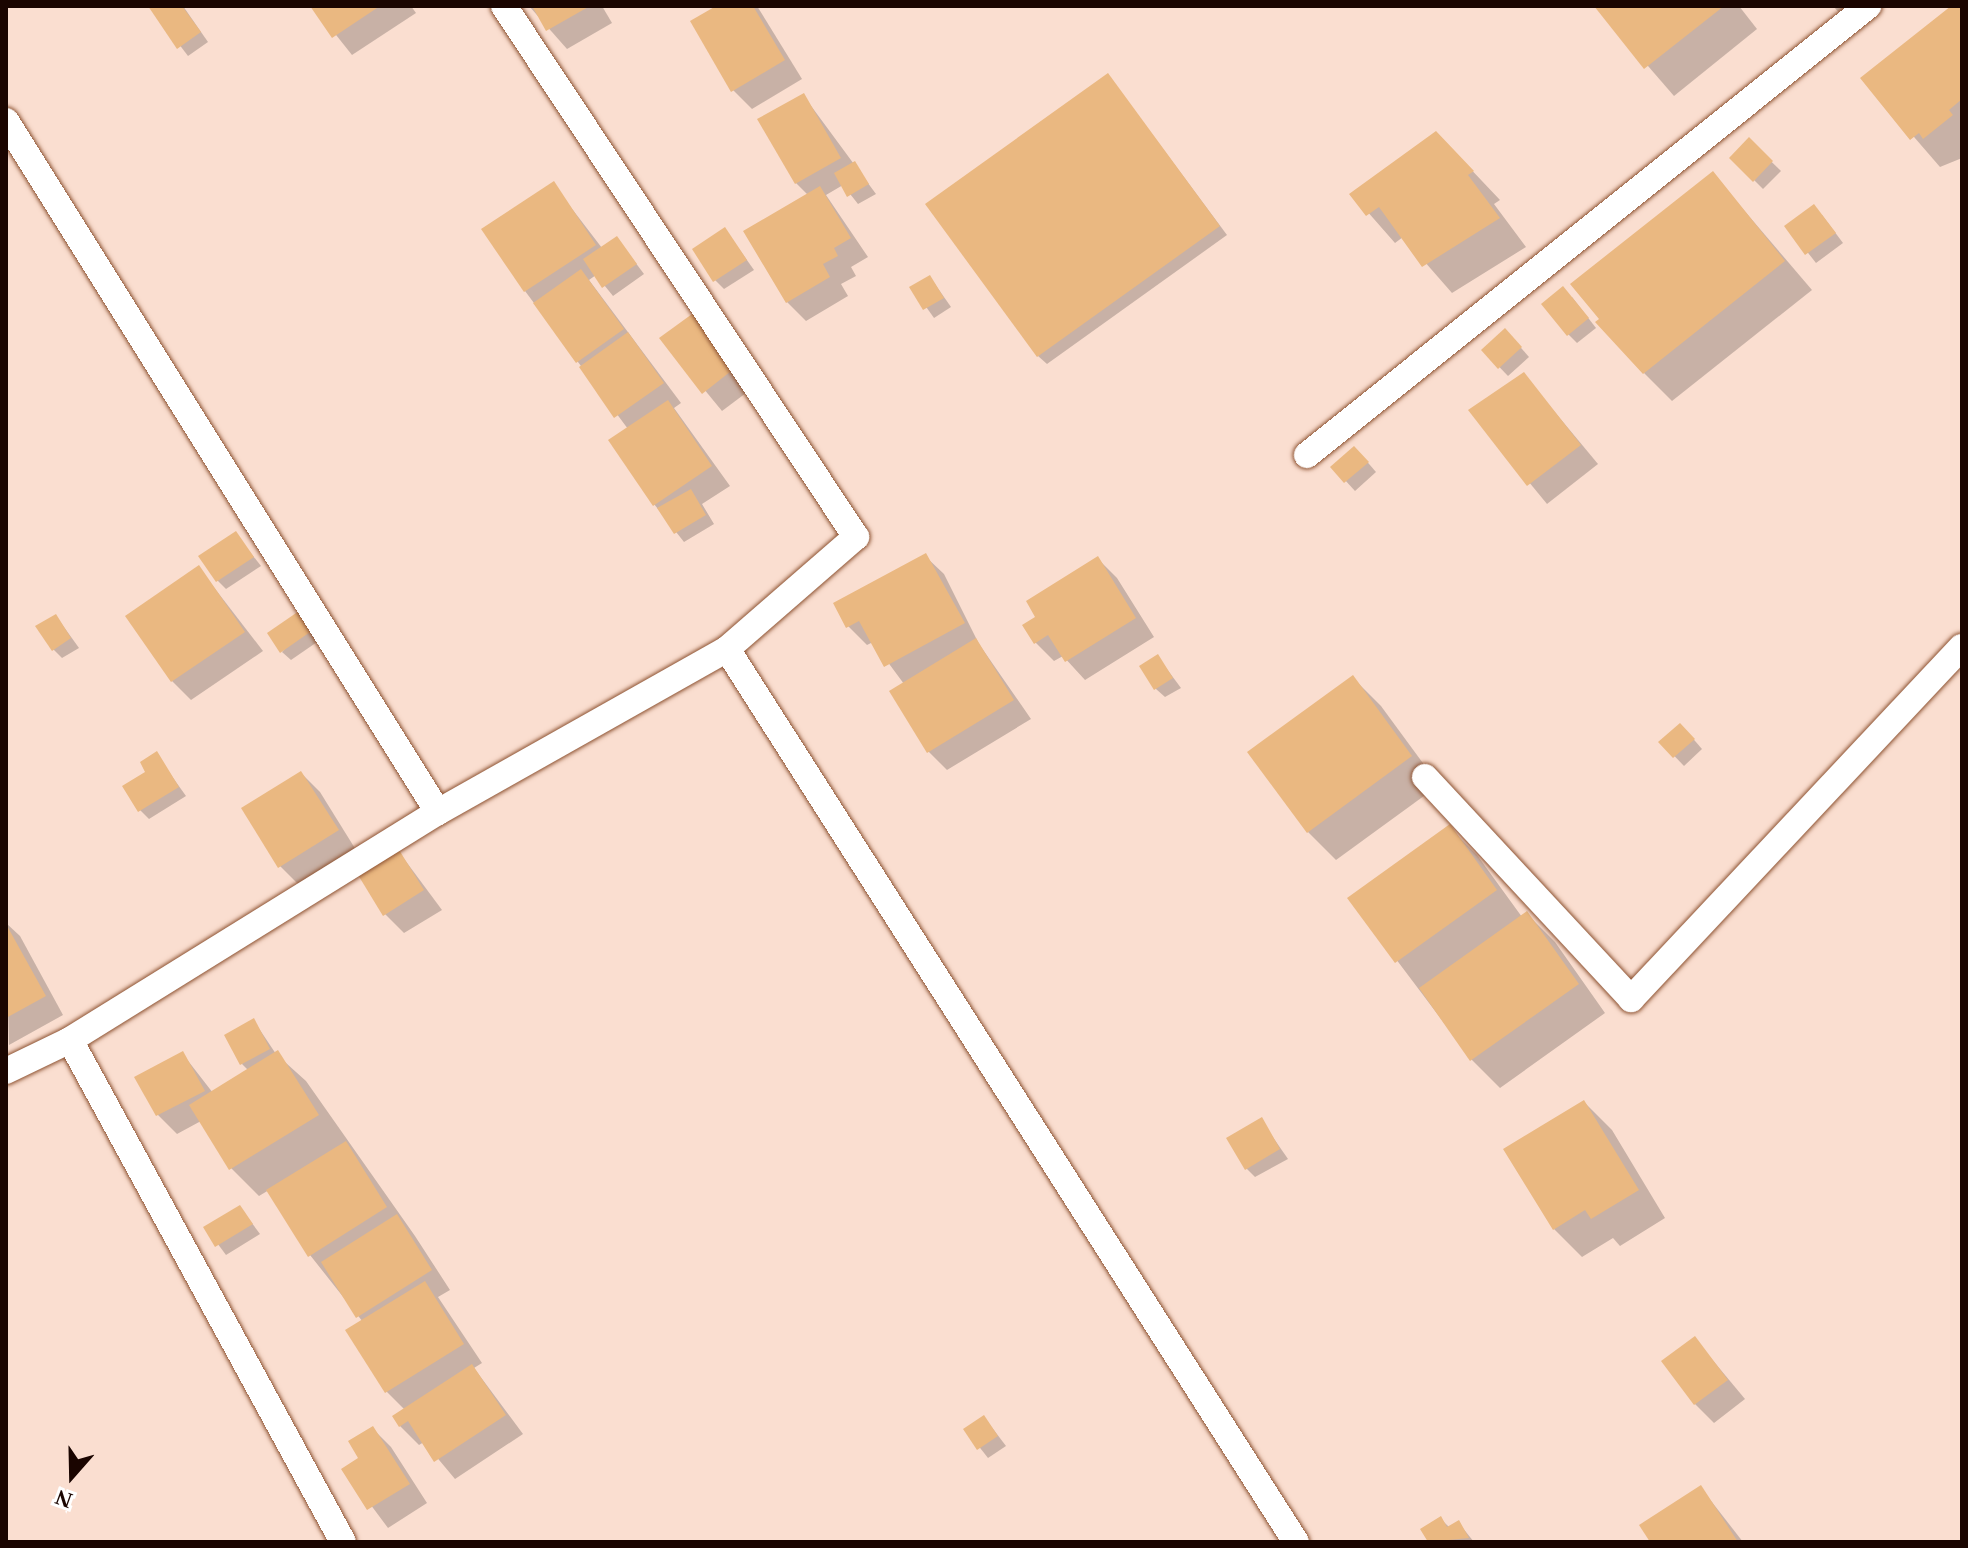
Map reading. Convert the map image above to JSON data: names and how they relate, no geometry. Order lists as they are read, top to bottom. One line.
{"north":"bottom"}
